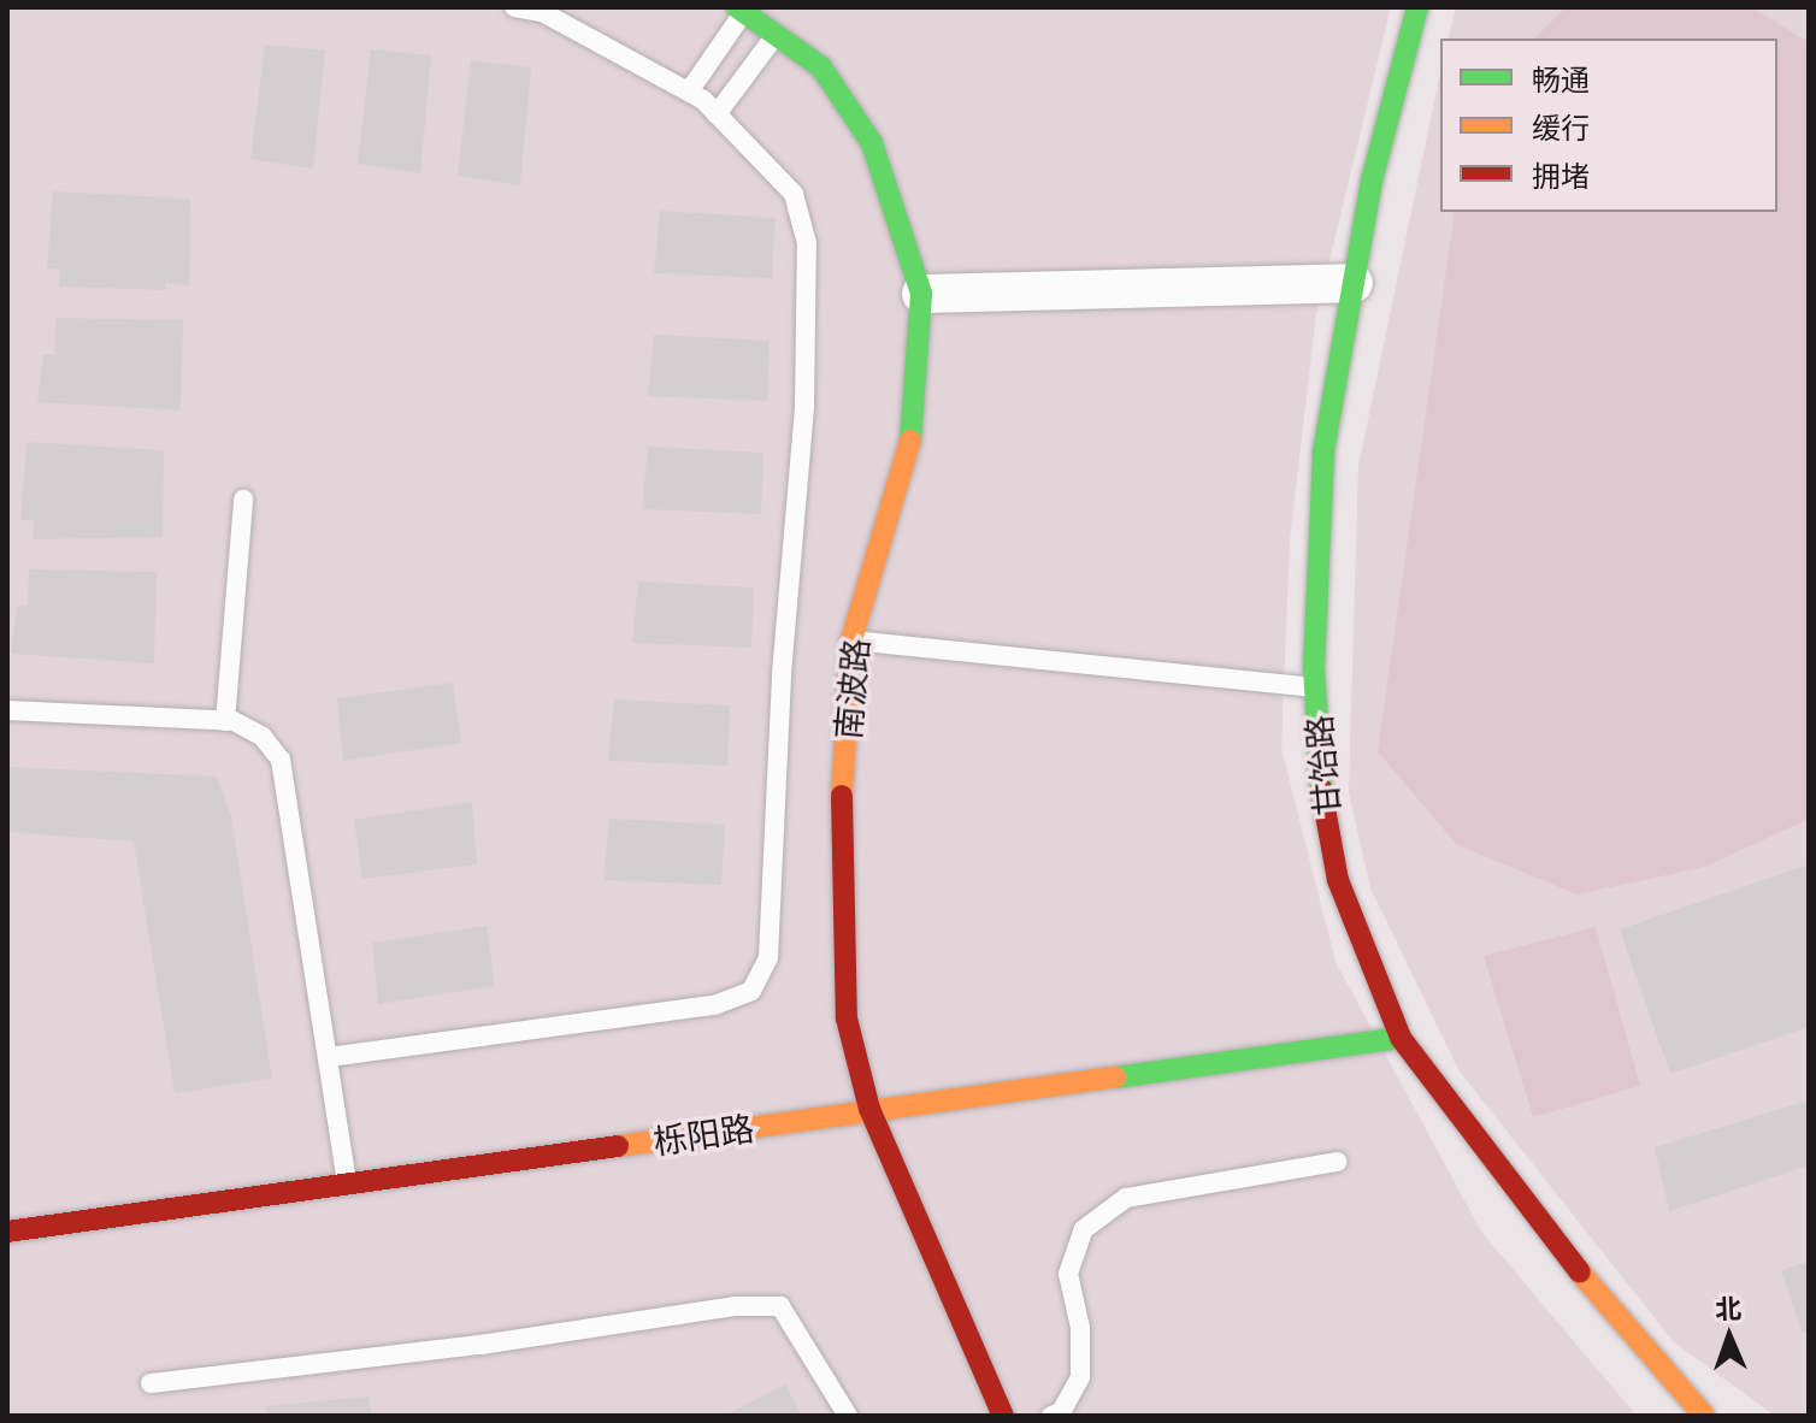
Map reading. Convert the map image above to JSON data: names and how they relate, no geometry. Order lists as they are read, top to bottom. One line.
{"streets":{"street":["南波路","甘饴路","栎阳路"]},"crossings":[["南波路","栎阳路"],["甘饴路","栎阳路"]],"legend":["畅通","缓行","拥堵"],"north":"top"}
